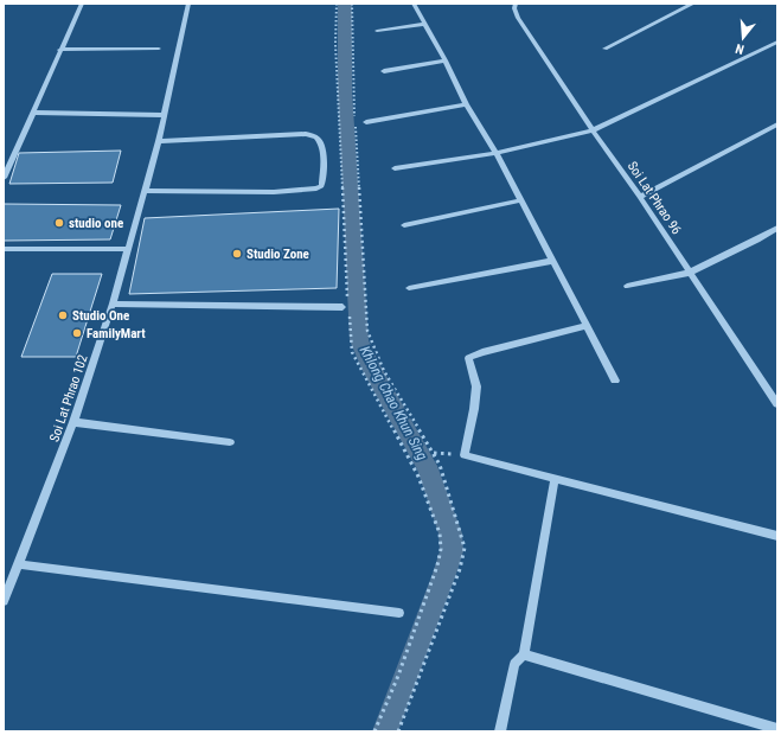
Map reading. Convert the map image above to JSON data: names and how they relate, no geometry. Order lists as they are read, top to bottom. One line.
{"streets":{"street":["Soi Lat Phrao 96","Soi Lat Phrao 102"]},"water":["Khlong Chao Khun Sing"],"places":["studio one","Studio Zone","Studio One","FamilyMart"],"north":"bottom"}
